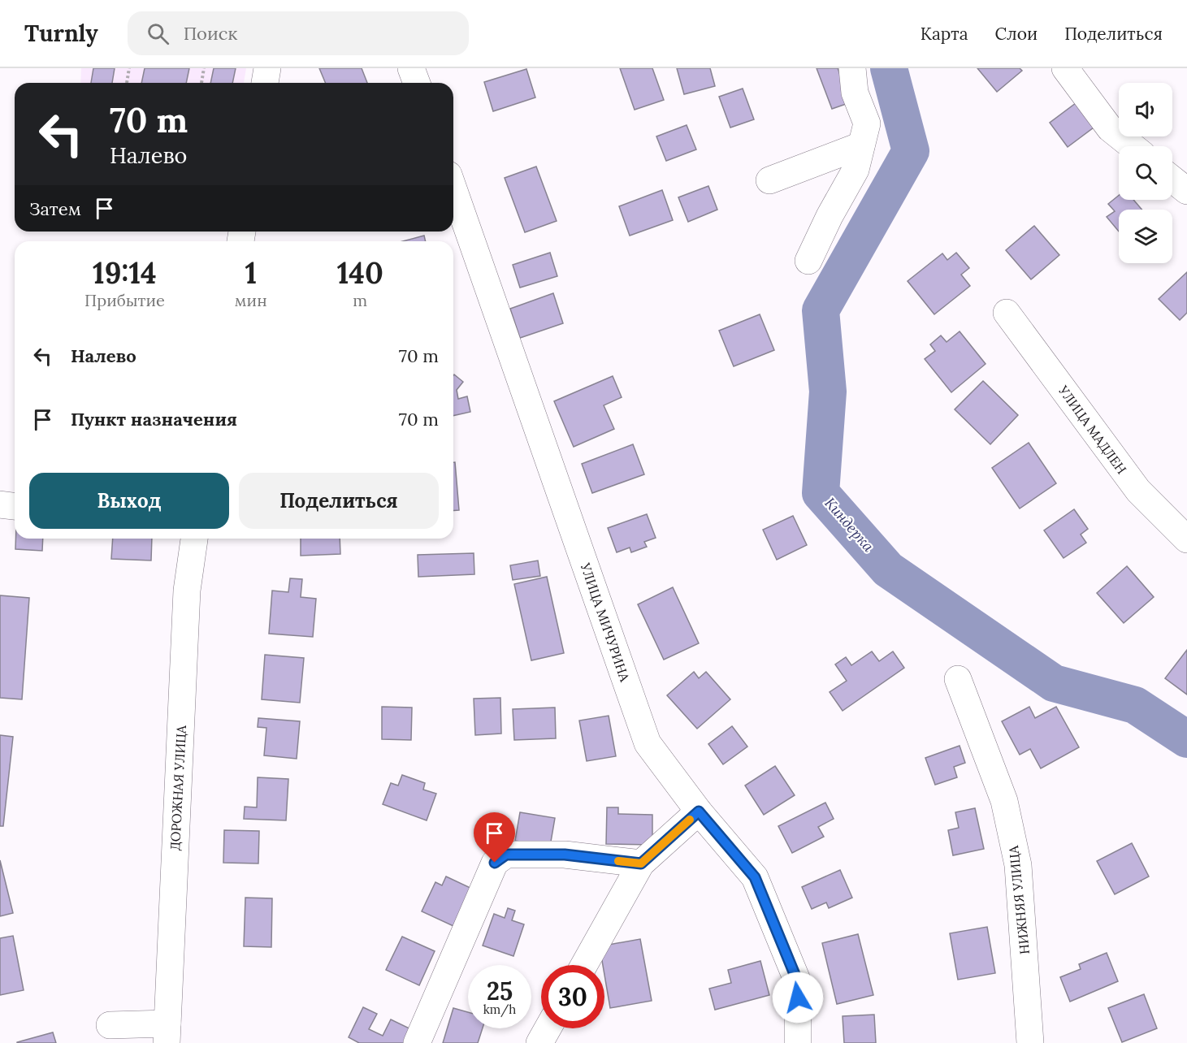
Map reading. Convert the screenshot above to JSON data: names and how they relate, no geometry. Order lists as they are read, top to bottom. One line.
{"streets":{"street":["УЛИЦА МАДЛЕН","УЛИЦА МИЧУРИНА","ДОРОЖНАЯ УЛИЦА","НИЖНЯЯ УЛИЦА"]},"water":["Киндерка"],"page":{"header":"Turnly","search":"Поиск","nav":["Карта","Слои","Поделиться"],"turn":["70 m","Налево"],"then":"Затем","eta":["19:14","Прибытие","1","мин","140","m"],"list":[{"name":"Налево","value":"70 m"},{"name":"Пункт назначения","value":"70 m"}],"buttons":["Выход","Поделиться"],"speed":"25 km/h","limit":"30"}}
